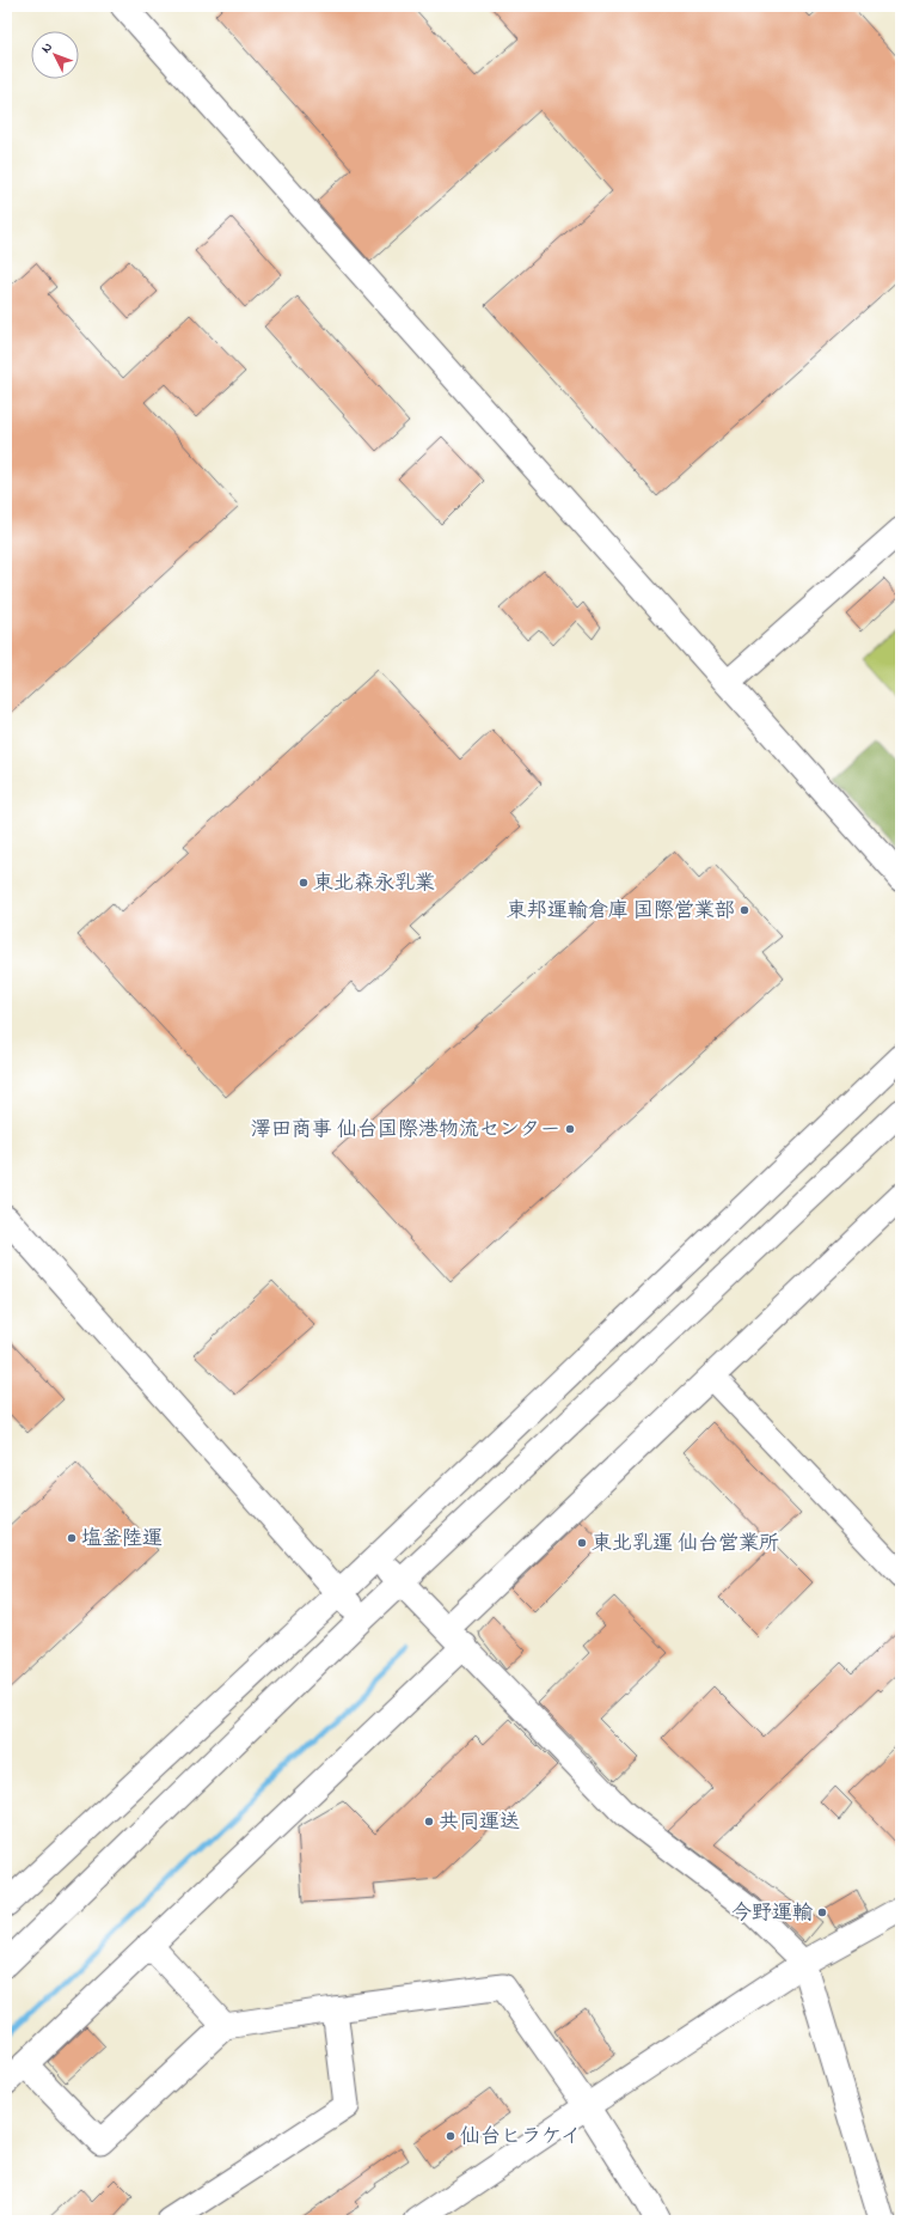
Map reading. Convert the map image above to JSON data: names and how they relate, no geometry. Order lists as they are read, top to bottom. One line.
{"places":["東北森永乳業","東邦運輸倉庫 国際営業部","澤田商事 仙台国際港物流センター","塩釜陸運","東北乳運 仙台営業所","共同運送","今野運輸","仙台ヒラケイ"],"north":"top left"}
